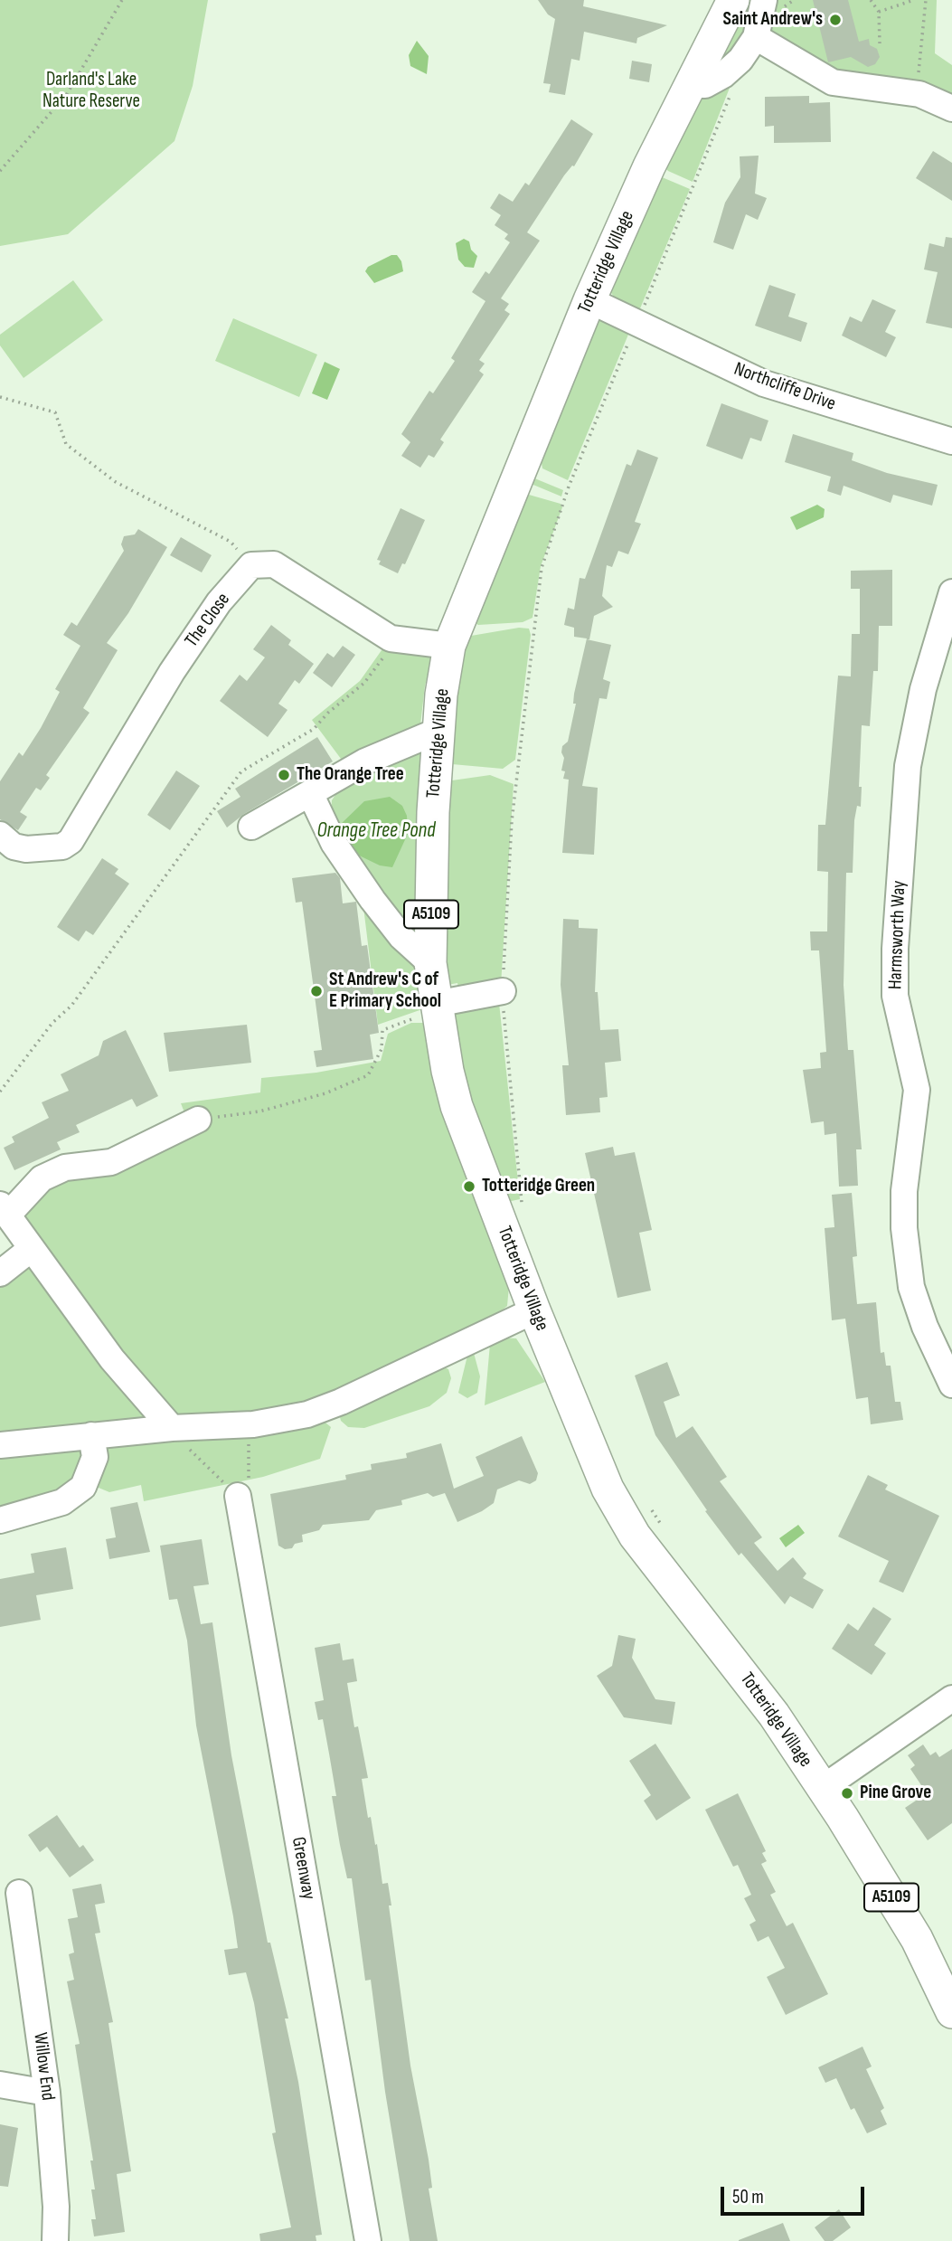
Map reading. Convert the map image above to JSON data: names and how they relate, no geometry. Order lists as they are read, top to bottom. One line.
{"streets":{"main road":["Totteridge Village","A5109"],"street":["Northcliffe Drive","The Close","Harmsworth Way","Greenway","Willow End"]},"crossings":[["Totteridge Village","Northcliffe Drive"],["Totteridge Village","A5109"]],"water":["Orange Tree Pond"],"parks":["Darland's Lake Nature Reserve"],"places":["Saint Andrew's","The Orange Tree","St Andrew's C of E Primary School","Totteridge Green","Pine Grove"],"scale_bar":"50 m"}
